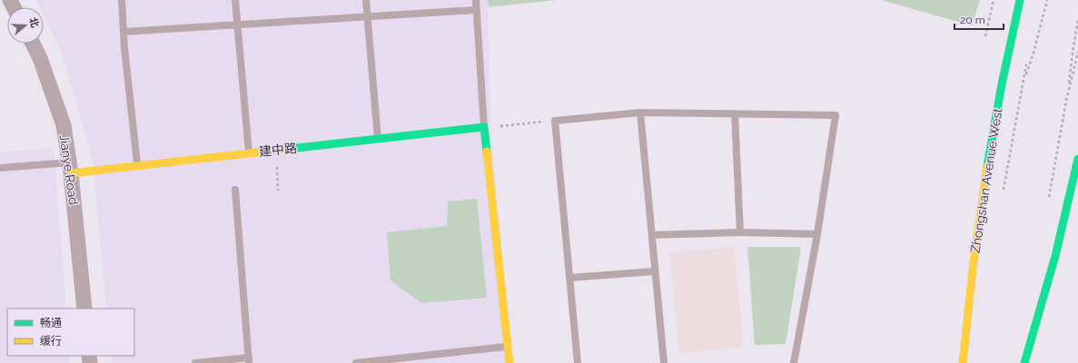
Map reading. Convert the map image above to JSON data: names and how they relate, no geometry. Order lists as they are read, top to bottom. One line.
{"streets":{"main road":["建中路","Zhongshan Avenue West"],"street":["Jianye Road"]},"crossings":[["建中路","Jianye Road"]],"legend":["畅通","缓行"],"scale_bar":"20 m","north":"right"}
